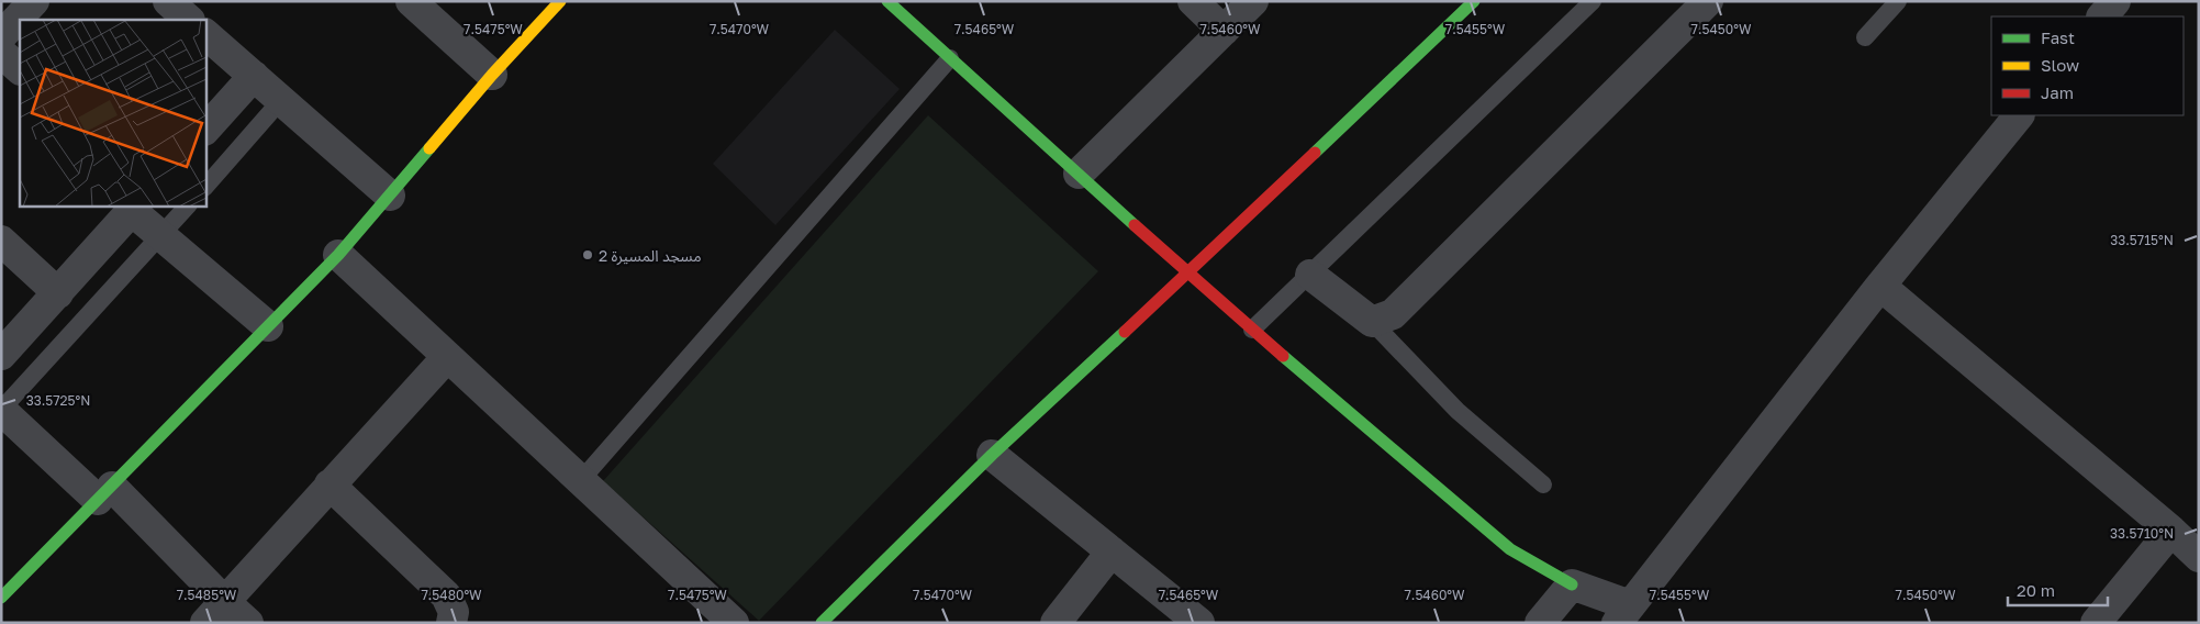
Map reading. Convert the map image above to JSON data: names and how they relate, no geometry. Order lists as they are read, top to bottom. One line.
{"places":["مسجد المسيرة 2"],"legend":["Fast","Slow","Jam"],"scale_bar":"20 m","coordinates":["7.5475°W","7.5470°W","7.5465°W","7.5455°W","7.5450°W","7.5460°W","33.5715°N","33.5725°N","33.5710°N","7.5485°W","7.5480°W"]}
